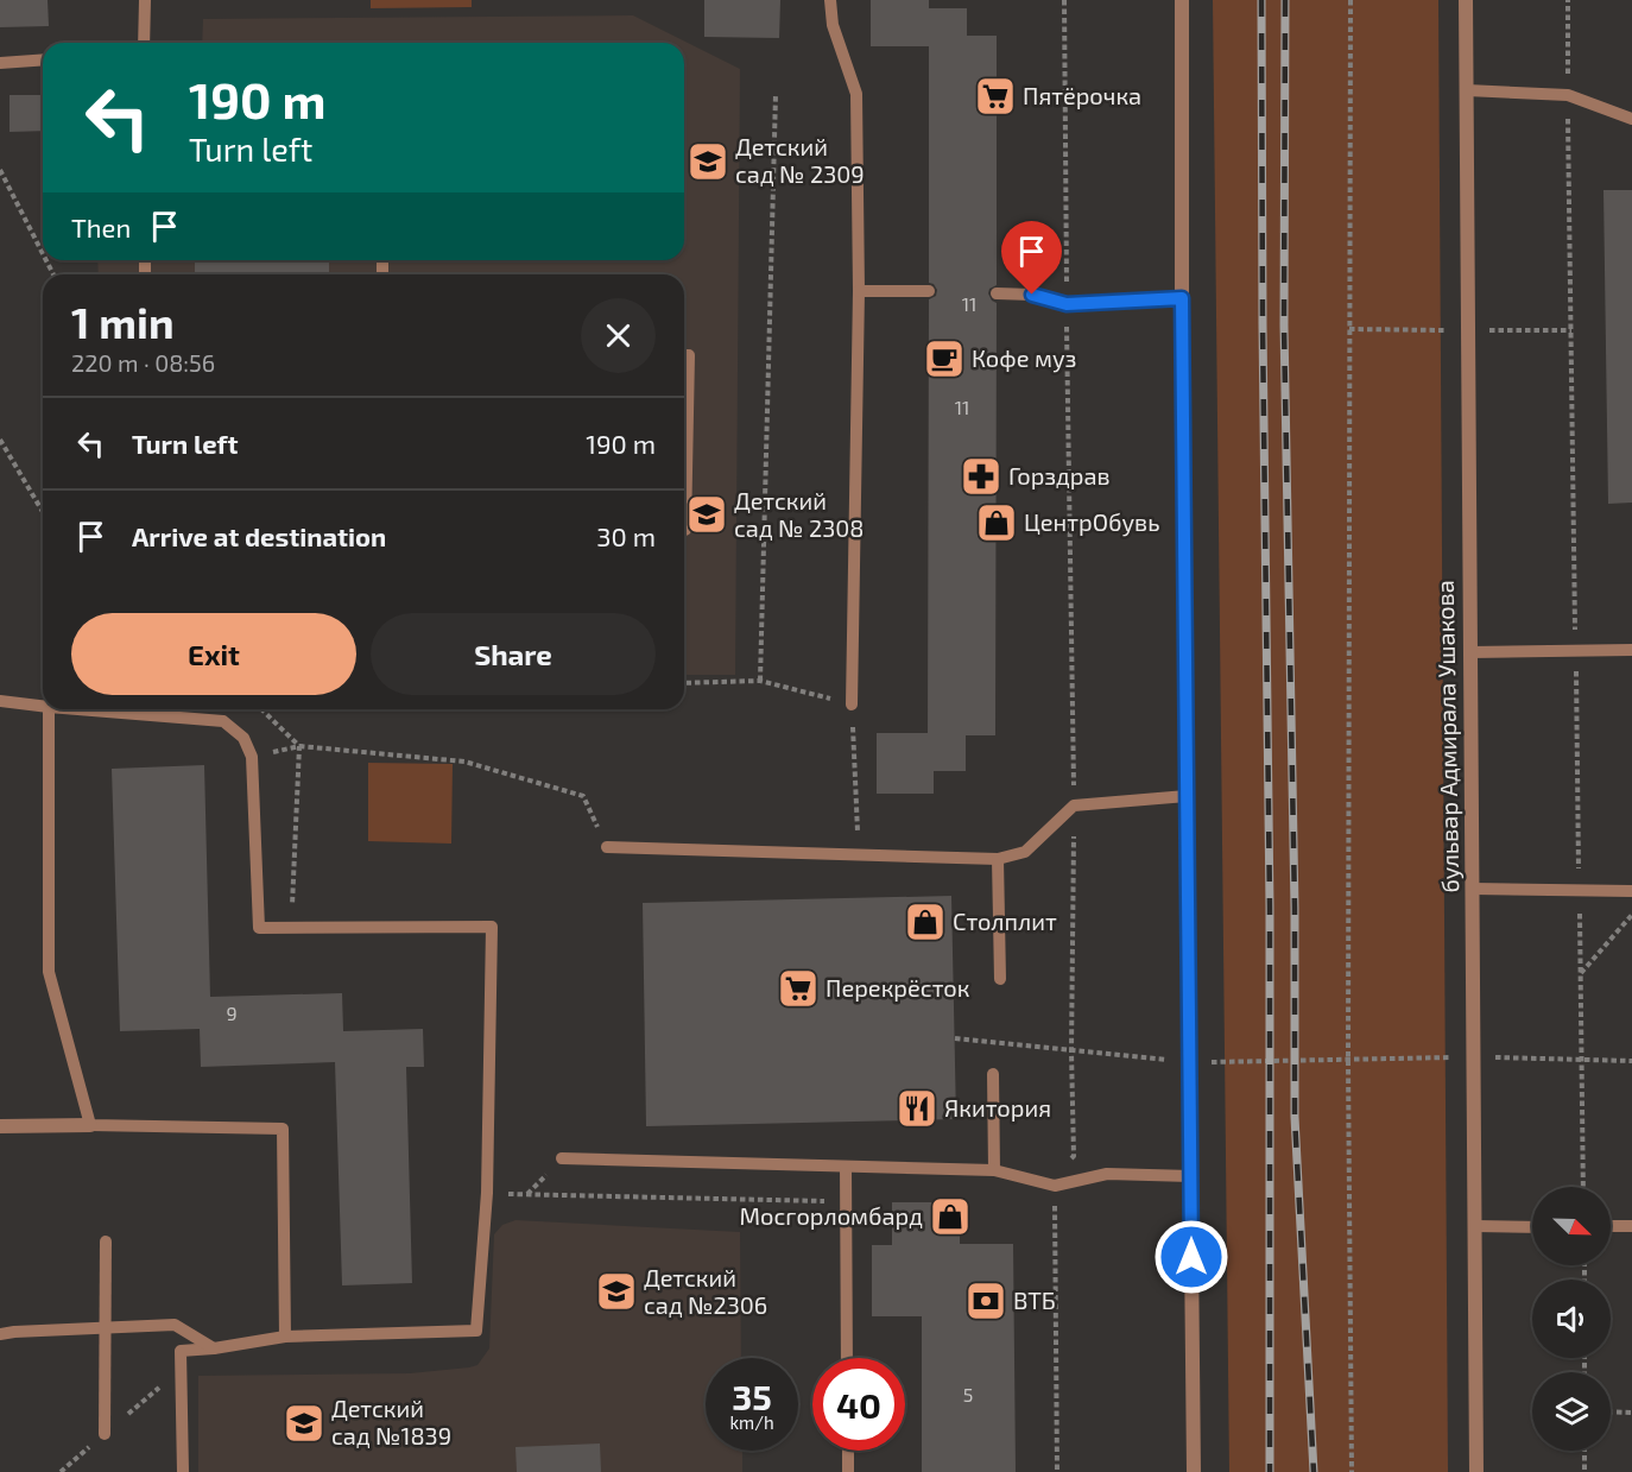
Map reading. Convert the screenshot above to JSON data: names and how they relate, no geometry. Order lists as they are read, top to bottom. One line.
{"streets":{"street":["бульвар Адмирала Ушакова"]},"places":{"supermarket":["Пятёрочка","Перекрёсток"],"school or university":["Детский сад № 2309","Детский сад № 2308","Детский сад №2306","Детский сад №1839"],"cafe":["Кофе муз"],"pharmacy":["Горздрав"],"shop":["ЦентрОбувь","Столплит","Мосгорломбард"],"restaurant":["Якитория"],"bank":["ВТБ"]},"house_numbers":["11","11","9","5"],"north":"bottom right","page":{"turn":["190 m","Turn left"],"then":"Then","heading":["1 min","220 m · 08:56"],"list":[{"name":"Turn left","value":"190 m"},{"name":"Arrive at destination","value":"30 m"}],"buttons":["Exit","Share"],"speed":"35 km/h","limit":"40"}}
